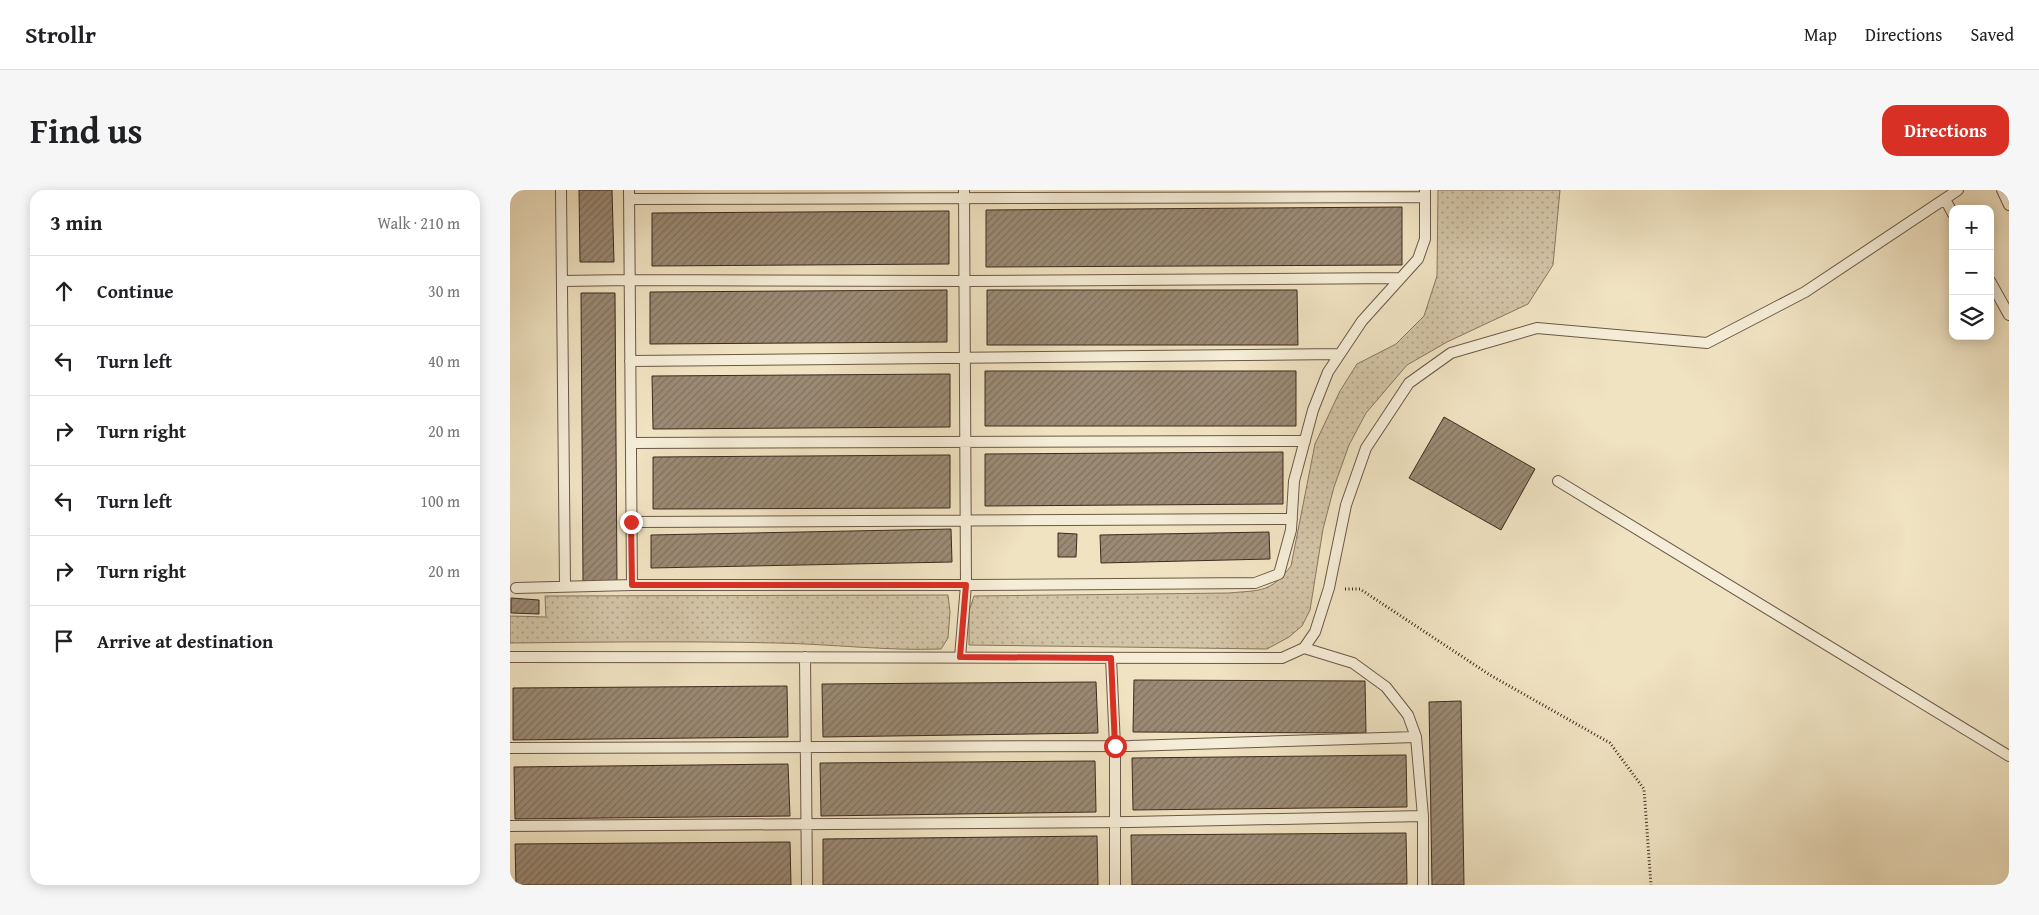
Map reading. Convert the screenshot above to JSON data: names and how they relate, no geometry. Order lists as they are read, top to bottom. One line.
{"page":{"header":"Strollr","nav":["Map","Directions","Saved"],"title":"Find us","buttons":"Directions","heading":["3 min","Walk · 210 m"],"map_buttons":["+","−"],"list":[["Continue","30 m"],["Turn left","40 m"],["Turn right","20 m"],["Turn left","100 m"],["Turn right","20 m"],"Arrive at destination"]}}
